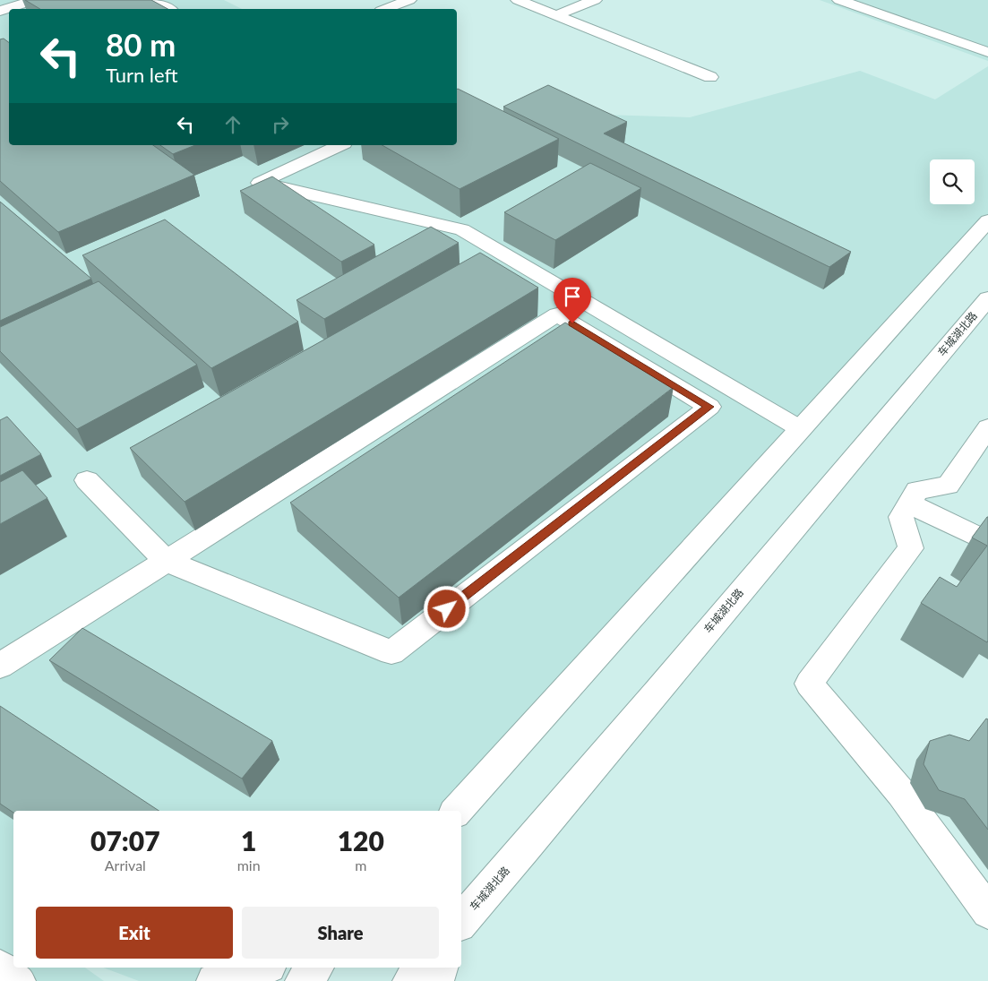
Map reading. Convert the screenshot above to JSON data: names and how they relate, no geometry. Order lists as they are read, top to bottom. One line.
{"streets":{"main road":["车城湖北路"]},"page":{"turn":["80 m","Turn left"],"eta":["07:07","Arrival","1","min","120","m"],"buttons":["Exit","Share"]}}
